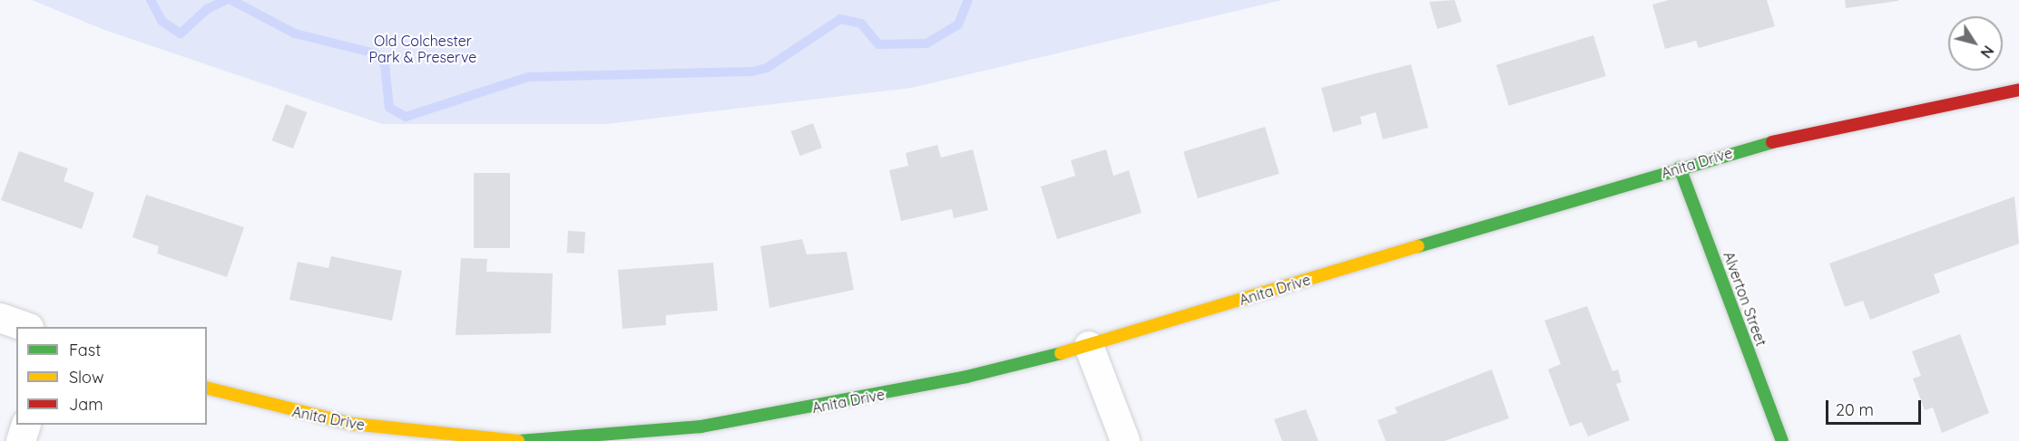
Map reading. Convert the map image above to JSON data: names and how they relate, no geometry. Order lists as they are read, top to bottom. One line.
{"streets":{"street":["Anita Drive","Alverton Street"]},"crossings":[["Anita Drive","Alverton Street"]],"parks":["Old Colchester Park & Preserve"],"legend":["Fast","Slow","Jam"],"scale_bar":"20 m","north":"bottom right"}
